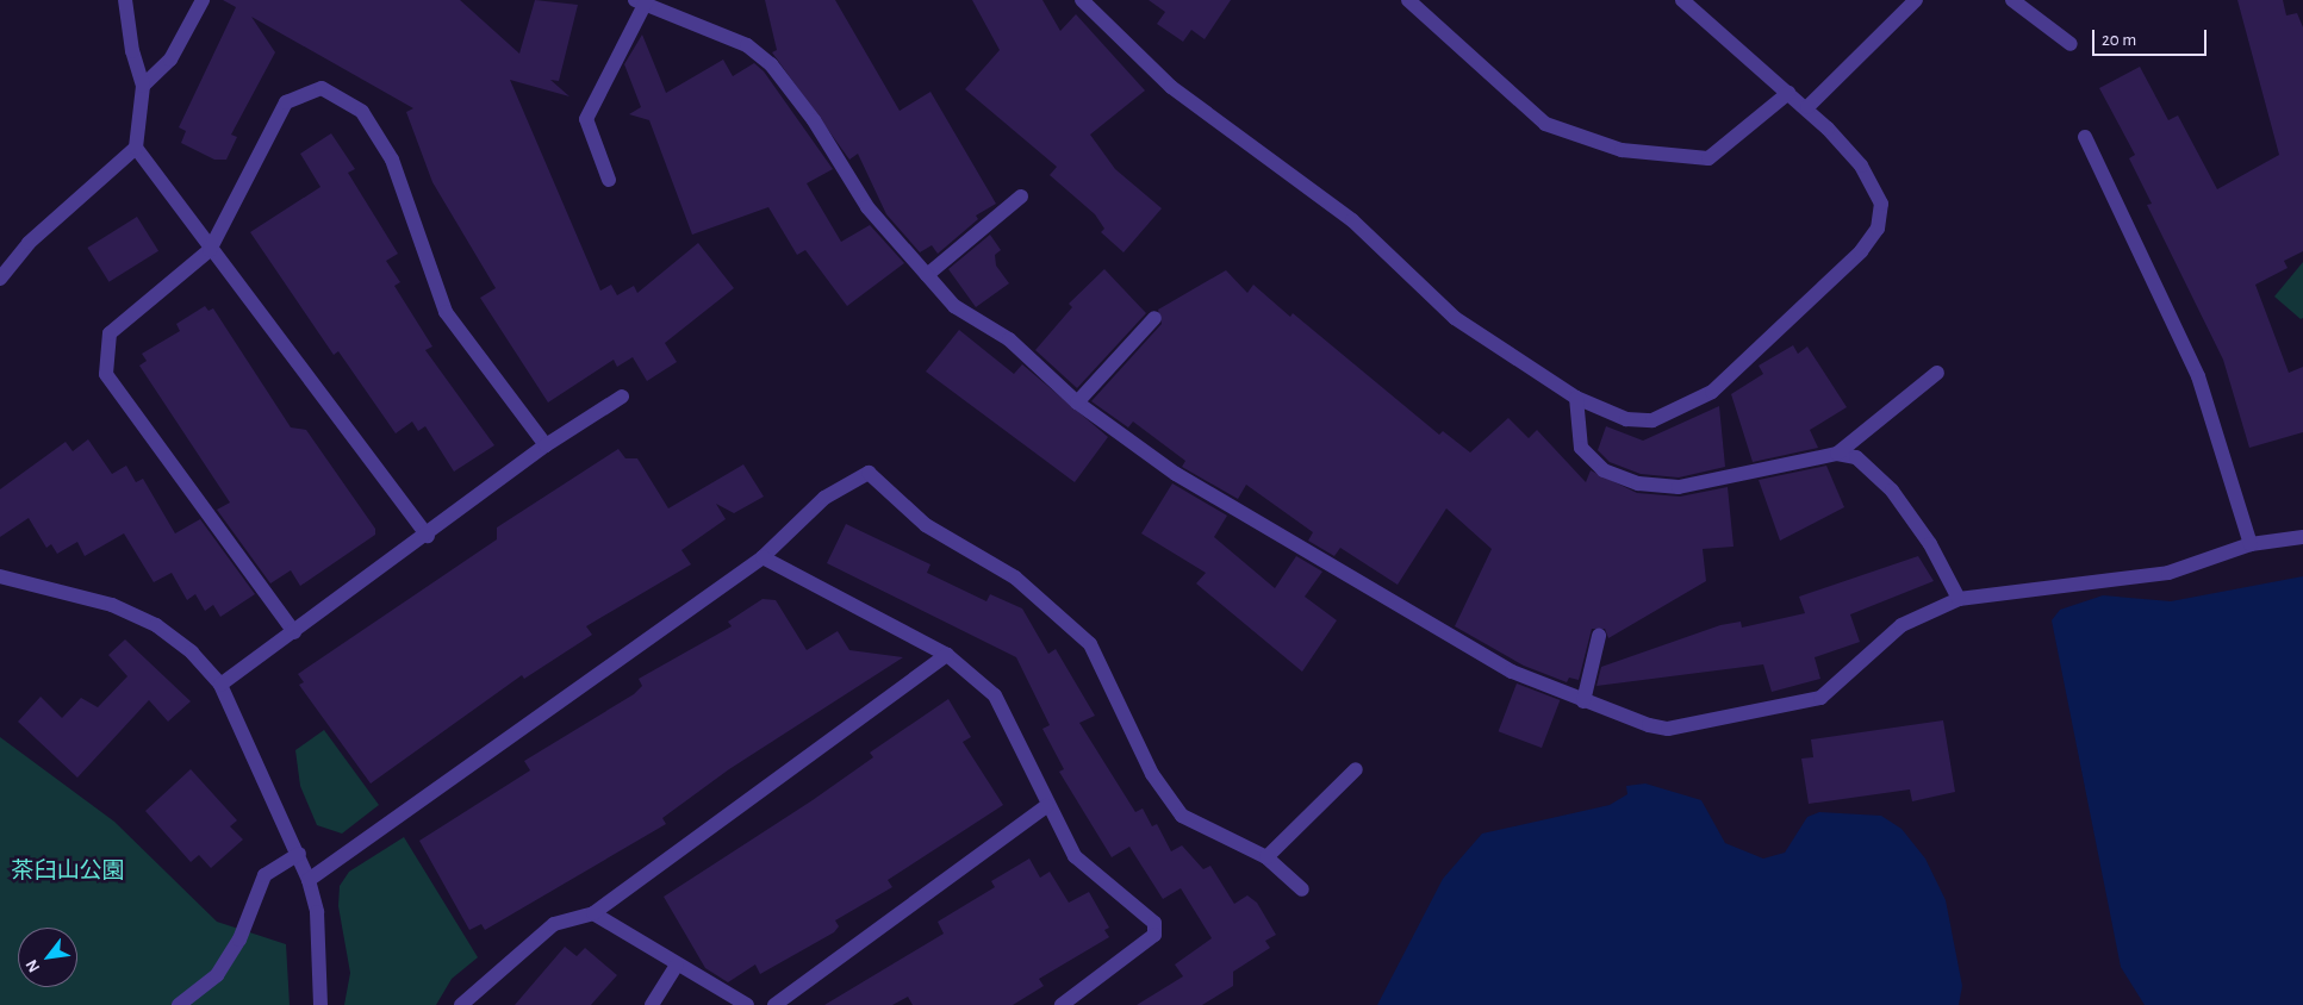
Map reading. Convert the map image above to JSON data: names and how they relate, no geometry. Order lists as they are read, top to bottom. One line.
{"parks":["茶臼山公園"],"scale_bar":"20 m","north":"bottom left"}
